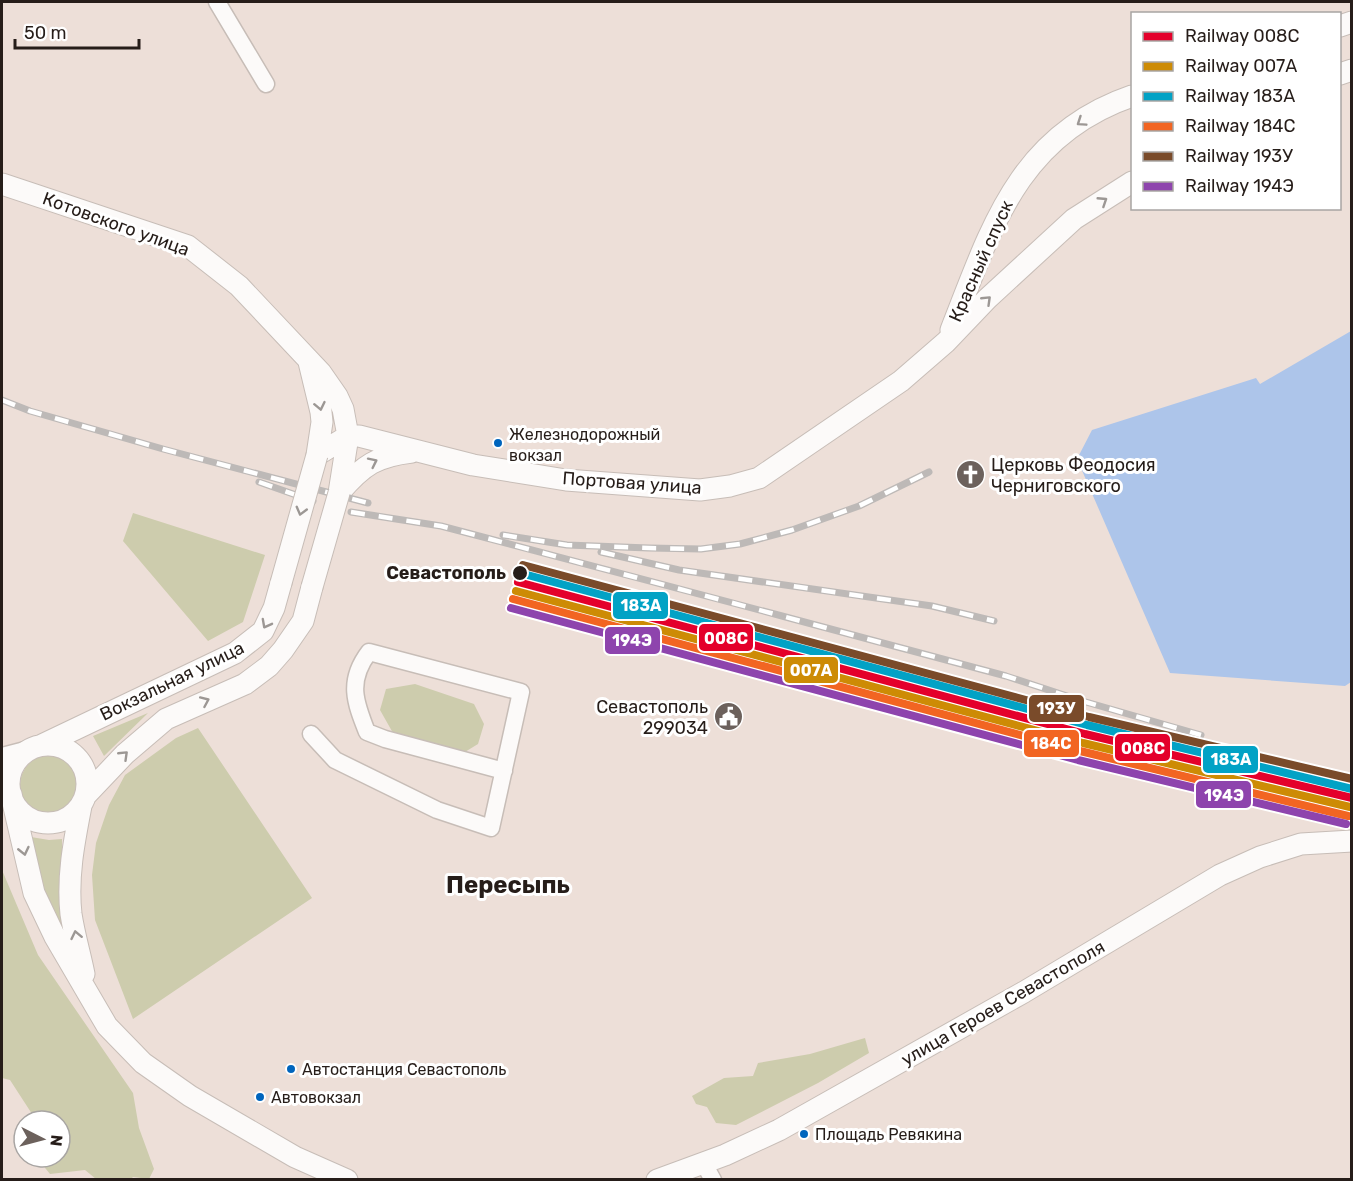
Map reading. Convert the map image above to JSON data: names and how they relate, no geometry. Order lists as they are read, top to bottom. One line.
{"streets":{"main road":["Котовского улица","Красный спуск","Портовая улица","Вокзальная улица","улица Героев Севастополя"]},"crossings":[["Котовского улица","Вокзальная улица"],["Красный спуск","Портовая улица"]],"one_way":["Красный спуск"],"districts":["Пересыпь"],"places":{"other":["Железнодорожный вокзал","Севастополь","Автостанция Севастополь","Автовокзал","Площадь Ревякина"],"church":["Церковь Феодосия Черниговского"],"public building":["Севастополь 299034"]},"lines":["rail line 193У","rail line 183А","rail line 008С","rail line 007А","rail line 184С","rail line 194Э"],"legend":["Railway 008С","Railway 007А","Railway 183А","Railway 184С","Railway 193У","Railway 194Э"],"scale_bar":"50 m","north":"right"}
